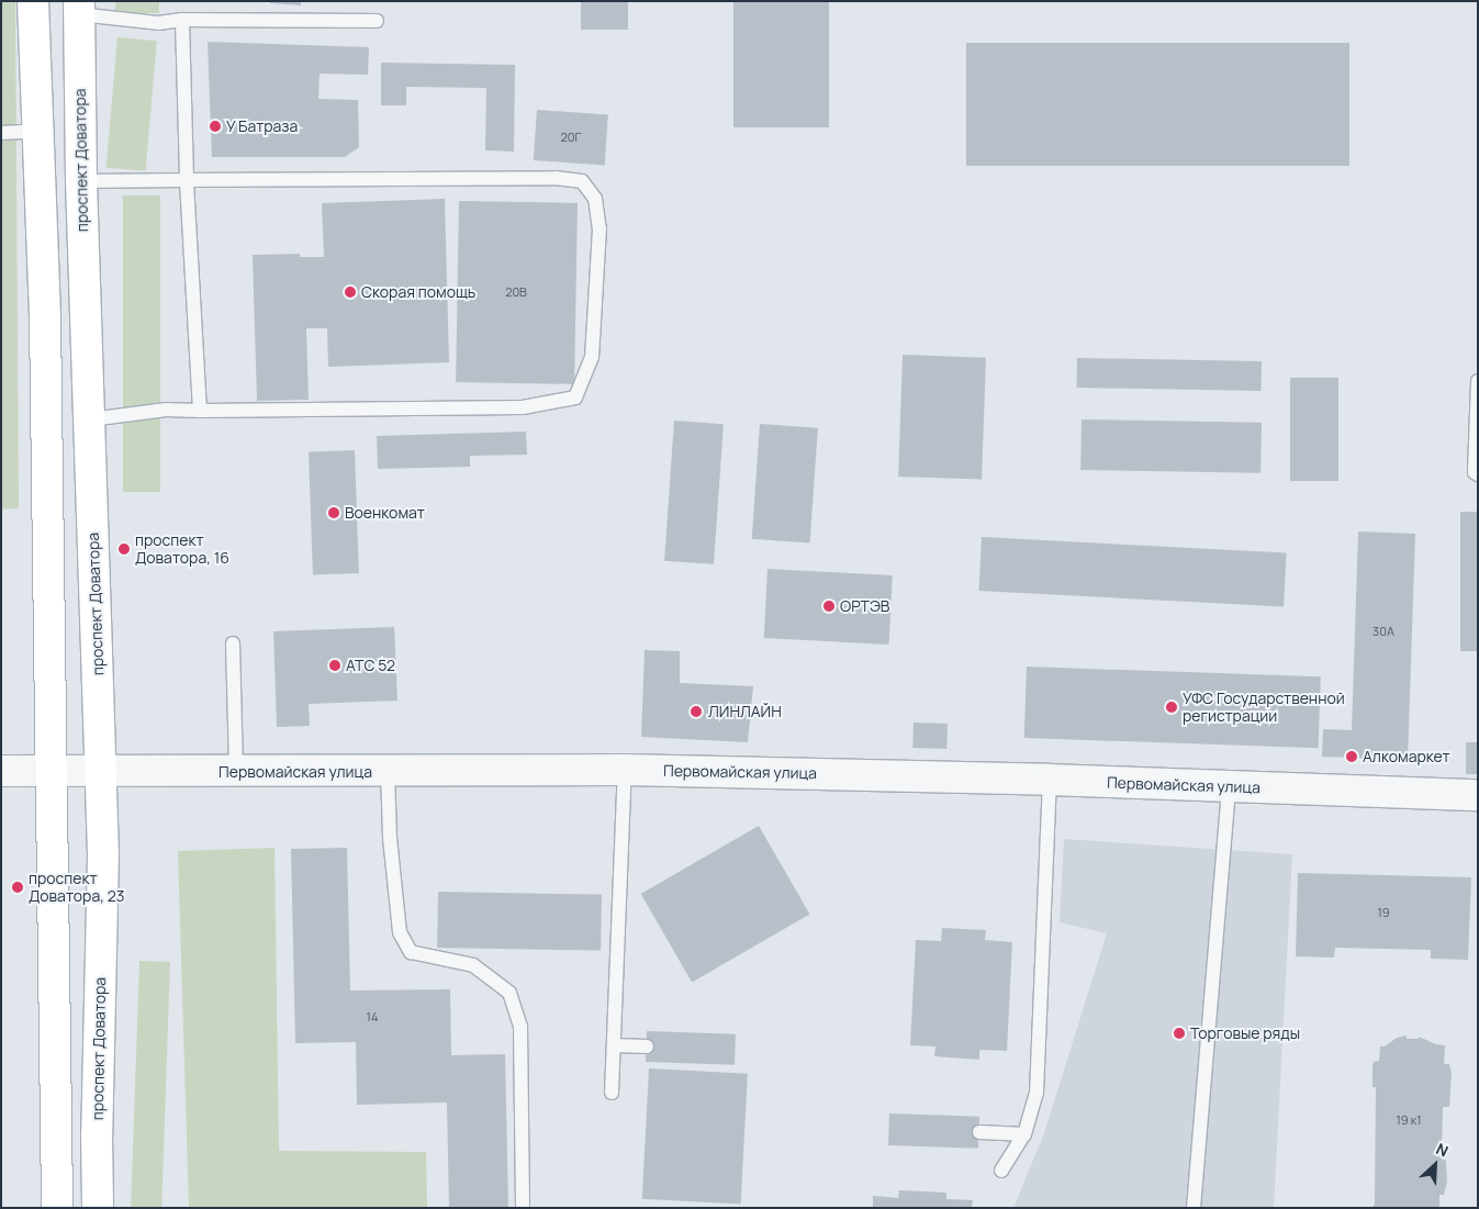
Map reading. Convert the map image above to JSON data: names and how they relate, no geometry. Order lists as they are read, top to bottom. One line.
{"streets":{"main road":["проспект Доватора"],"street":["Первомайская улица"]},"crossings":[["проспект Доватора","Первомайская улица"]],"places":["У Батраза","Скорая помощь","Военкомат","проспект Доватора, 16","ОРТЭВ","АТС 52","УФС Государственной регистрации","ЛИНЛАЙН","Алкомаркет","проспект Доватора, 23","Торговые ряды"],"house_numbers":["20Г","20В","30А","19","14","19 к1"],"north":"top right"}
